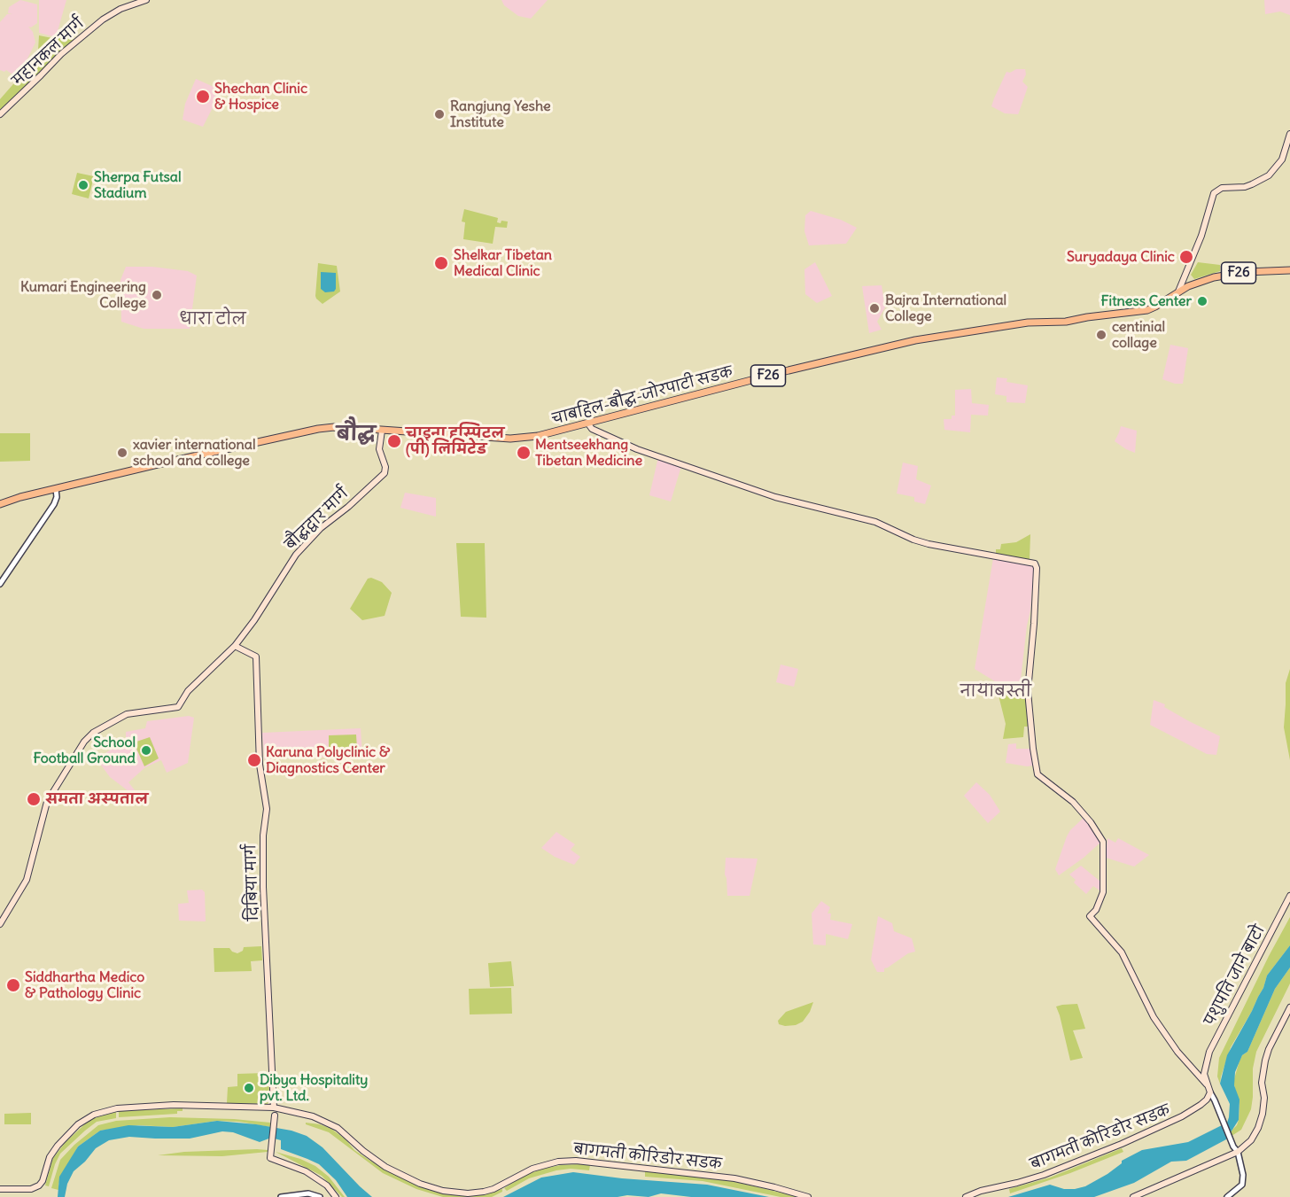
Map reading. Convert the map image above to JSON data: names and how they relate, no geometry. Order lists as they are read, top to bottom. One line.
{"streets":{"main road":["महानकल मार्ग","F26","चाबहिल-बौद्ध-जोरपाटी सडक","बौद्धद्वार मार्ग","दिबिया मार्ग","पशुपति जाने बाटो","बागमती कोरिडोर सडक"]},"crossings":[["F26","चाबहिल-बौद्ध-जोरपाटी सडक"],["चाबहिल-बौद्ध-जोरपाटी सडक","बौद्धद्वार मार्ग"],["बौद्धद्वार मार्ग","दिबिया मार्ग"],["दिबिया मार्ग","बागमती कोरिडोर सडक"]],"districts":["धारा टोल","बौद्ध","नायाबस्ती"],"places":["Shechan Clinic & Hospice","Rangjung Yeshe Institute","Sherpa Futsal Stadium","Suryadaya Clinic","Shelkar Tibetan Medical Clinic","Kumari Engineering College","Fitness Center","Bajra International College","centinial collage","चाइना हस्पिटल (पी) लिमिटेड","xavier international school and college","Mentseekhang Tibetan Medicine","School Football Ground","Karuna Polyclinic & Diagnostics Center","समता अस्पताल","Siddhartha Medico & Pathology Clinic","Dibya Hospitality pvt. Ltd."]}
